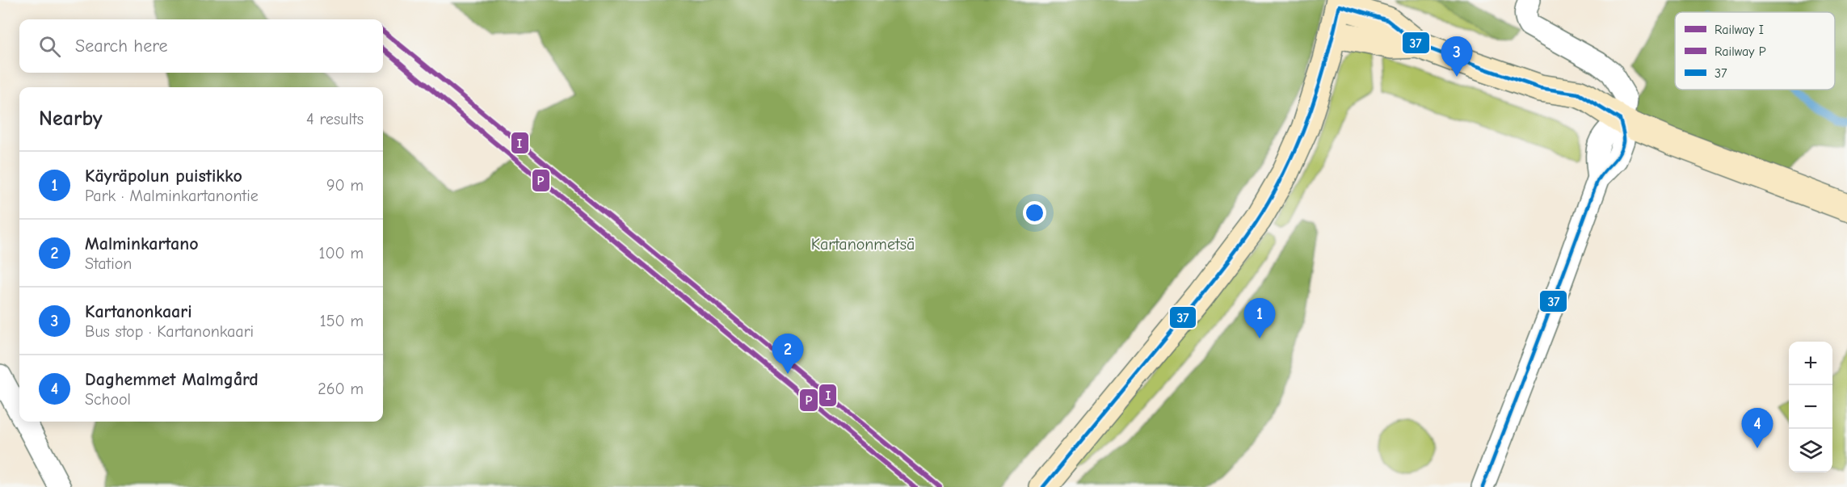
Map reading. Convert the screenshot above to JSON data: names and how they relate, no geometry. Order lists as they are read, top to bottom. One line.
{"parks":["Kartanonmetsä"],"lines":["transit line 37","rail line I","rail line P"],"legend":["Railway I","Railway P","37"],"page":{"search":"Search here","pins":["3","1","2","4"],"heading":["Nearby","4 results"],"list":[{"mark":"1","name":"Käyräpolun puistikko","note":"Park · Malminkartanontie","value":"90 m"},{"mark":"2","name":"Malminkartano","note":"Station","value":"100 m"},{"mark":"3","name":"Kartanonkaari","note":"Bus stop · Kartanonkaari","value":"150 m"},{"mark":"4","name":"Daghemmet Malmgård","note":"School","value":"260 m"}],"map_buttons":["+","−"]}}
